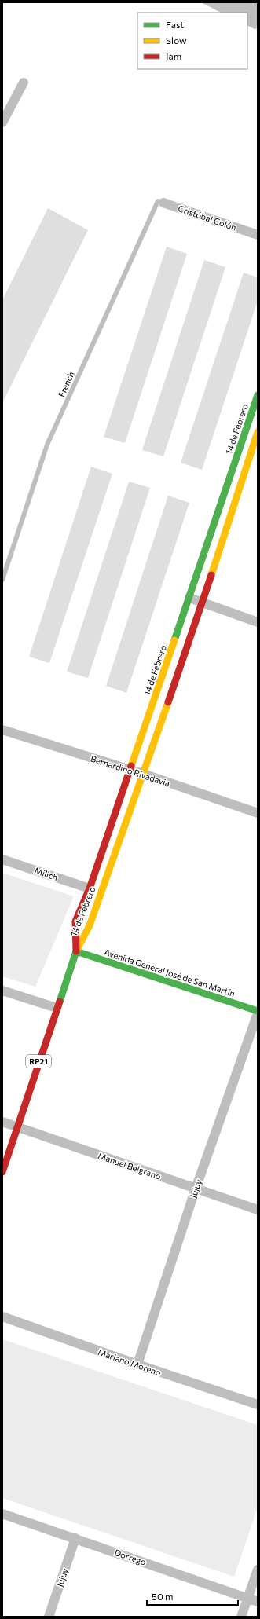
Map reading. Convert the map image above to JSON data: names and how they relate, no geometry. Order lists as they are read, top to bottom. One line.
{"streets":{"main road":["14 de Febrero","Avenida General José de San Martín","RP21"],"street":["Cristóbal Colón","Bernardino Rivadavia","Milich","Manuel Belgrano","Jujuy","Mariano Moreno","Dorrego"],"lane":["French"]},"crossings":[["Cristóbal Colón","French"],["14 de Febrero","Bernardino Rivadavia"],["14 de Febrero","Milich"],["14 de Febrero","Avenida General José de San Martín"],["14 de Febrero","Manuel Belgrano"],["Avenida General José de San Martín","Jujuy"],["Manuel Belgrano","Jujuy"],["Jujuy","Mariano Moreno"],["Jujuy","Dorrego"]],"legend":["Fast","Slow","Jam"],"scale_bar":"50 m"}
